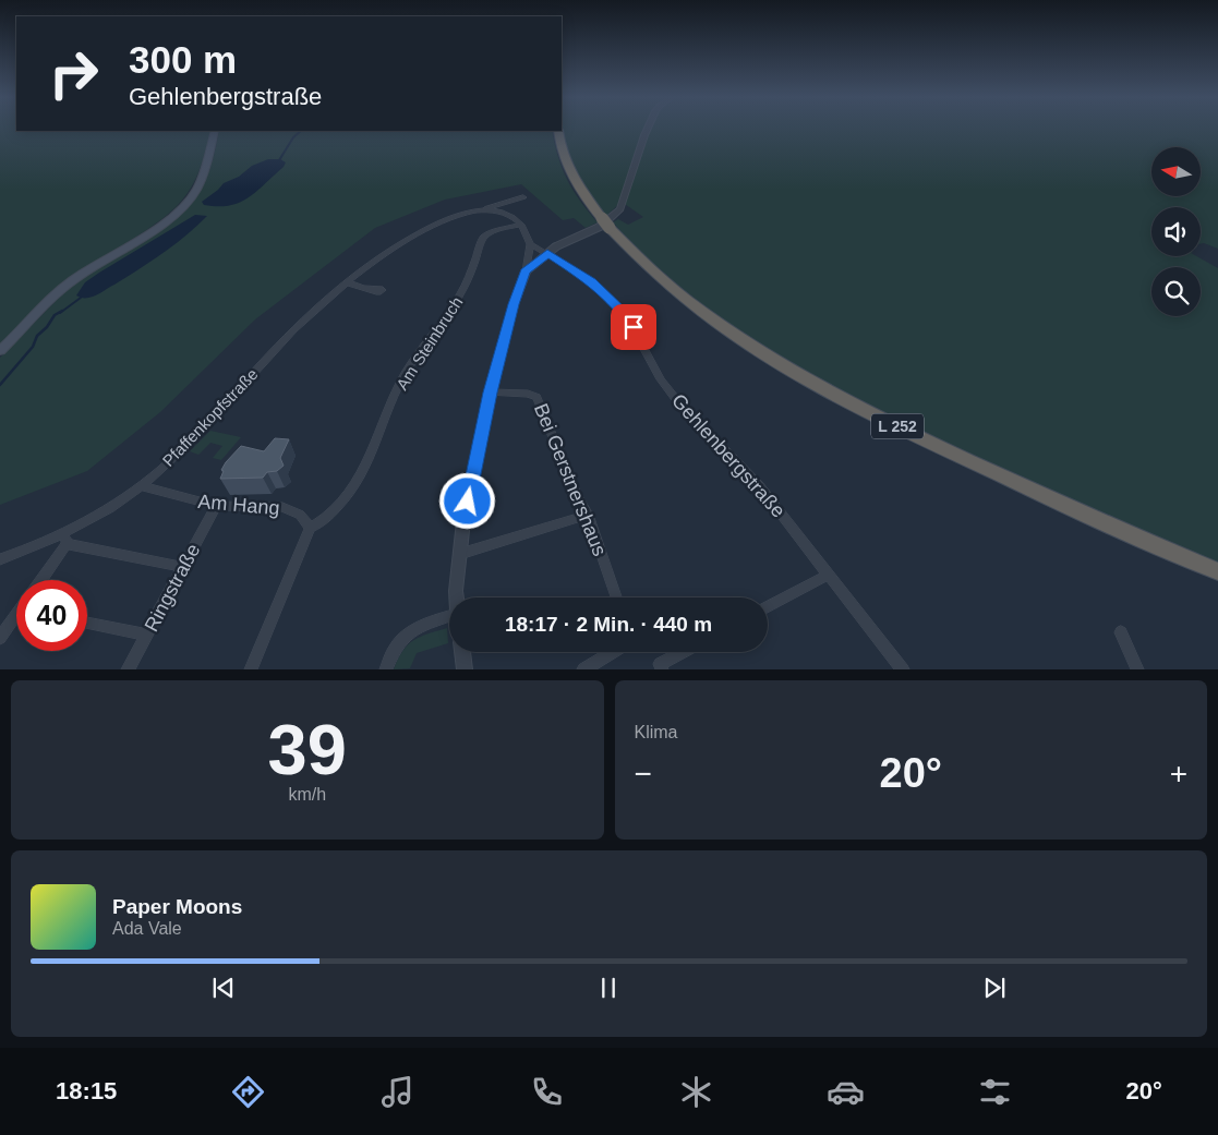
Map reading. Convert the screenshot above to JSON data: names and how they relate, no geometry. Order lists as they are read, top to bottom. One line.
{"streets":{"highway":["L 252"],"street":["Am Steinbruch","Pfaffenkopfstraße","Gehlenbergstraße","Bei Gerstnershaus","Am Hang","Ringstraße"]},"crossings":[["Am Steinbruch","Am Hang"],["Pfaffenkopfstraße","Am Hang"],["Am Hang","Ringstraße"]],"north":"left","page":{"turn":["300 m","Gehlenbergstraße"],"limit":"40","trip":"18:17 · 2 Min. · 440 m","tile":[["39","km/h"],"Klima"],"heat":["−","20°","+"],"song":["Paper Moons","Ada Vale"],"tabs":["18:15","20°"]}}
